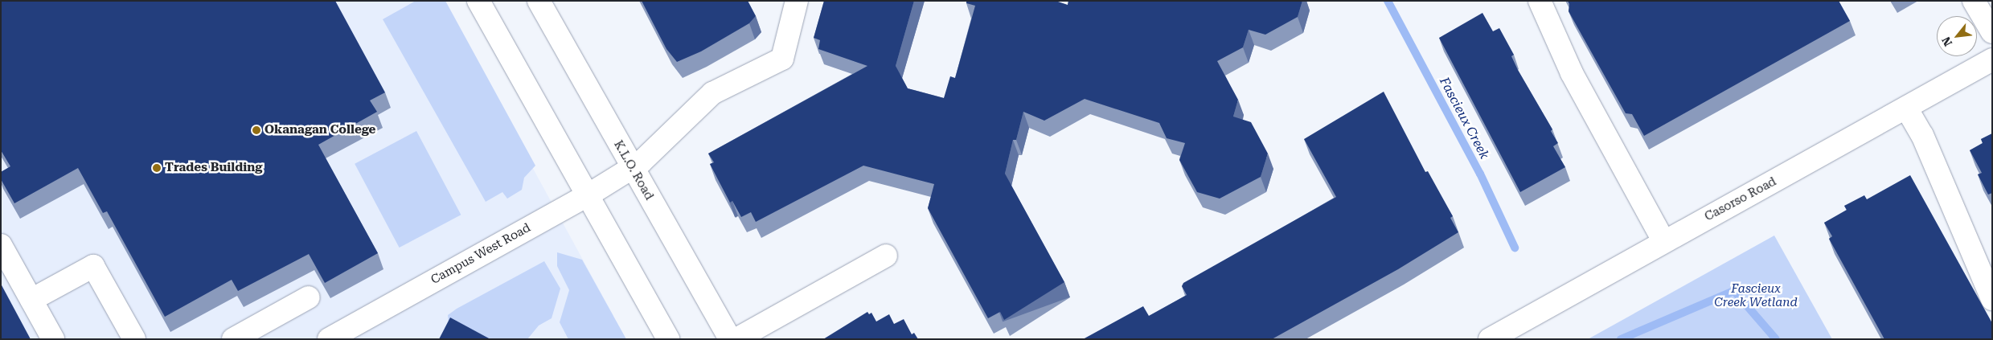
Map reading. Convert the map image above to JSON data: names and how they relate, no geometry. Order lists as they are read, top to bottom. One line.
{"streets":{"street":["K.L.O. Road","Casorso Road","Campus West Road"]},"crossings":[["K.L.O. Road","Campus West Road"]],"water":["Fascieux Creek"],"parks":["Fascieux Creek Wetland"],"places":["Okanagan College","Trades Building"],"north":"bottom left"}
